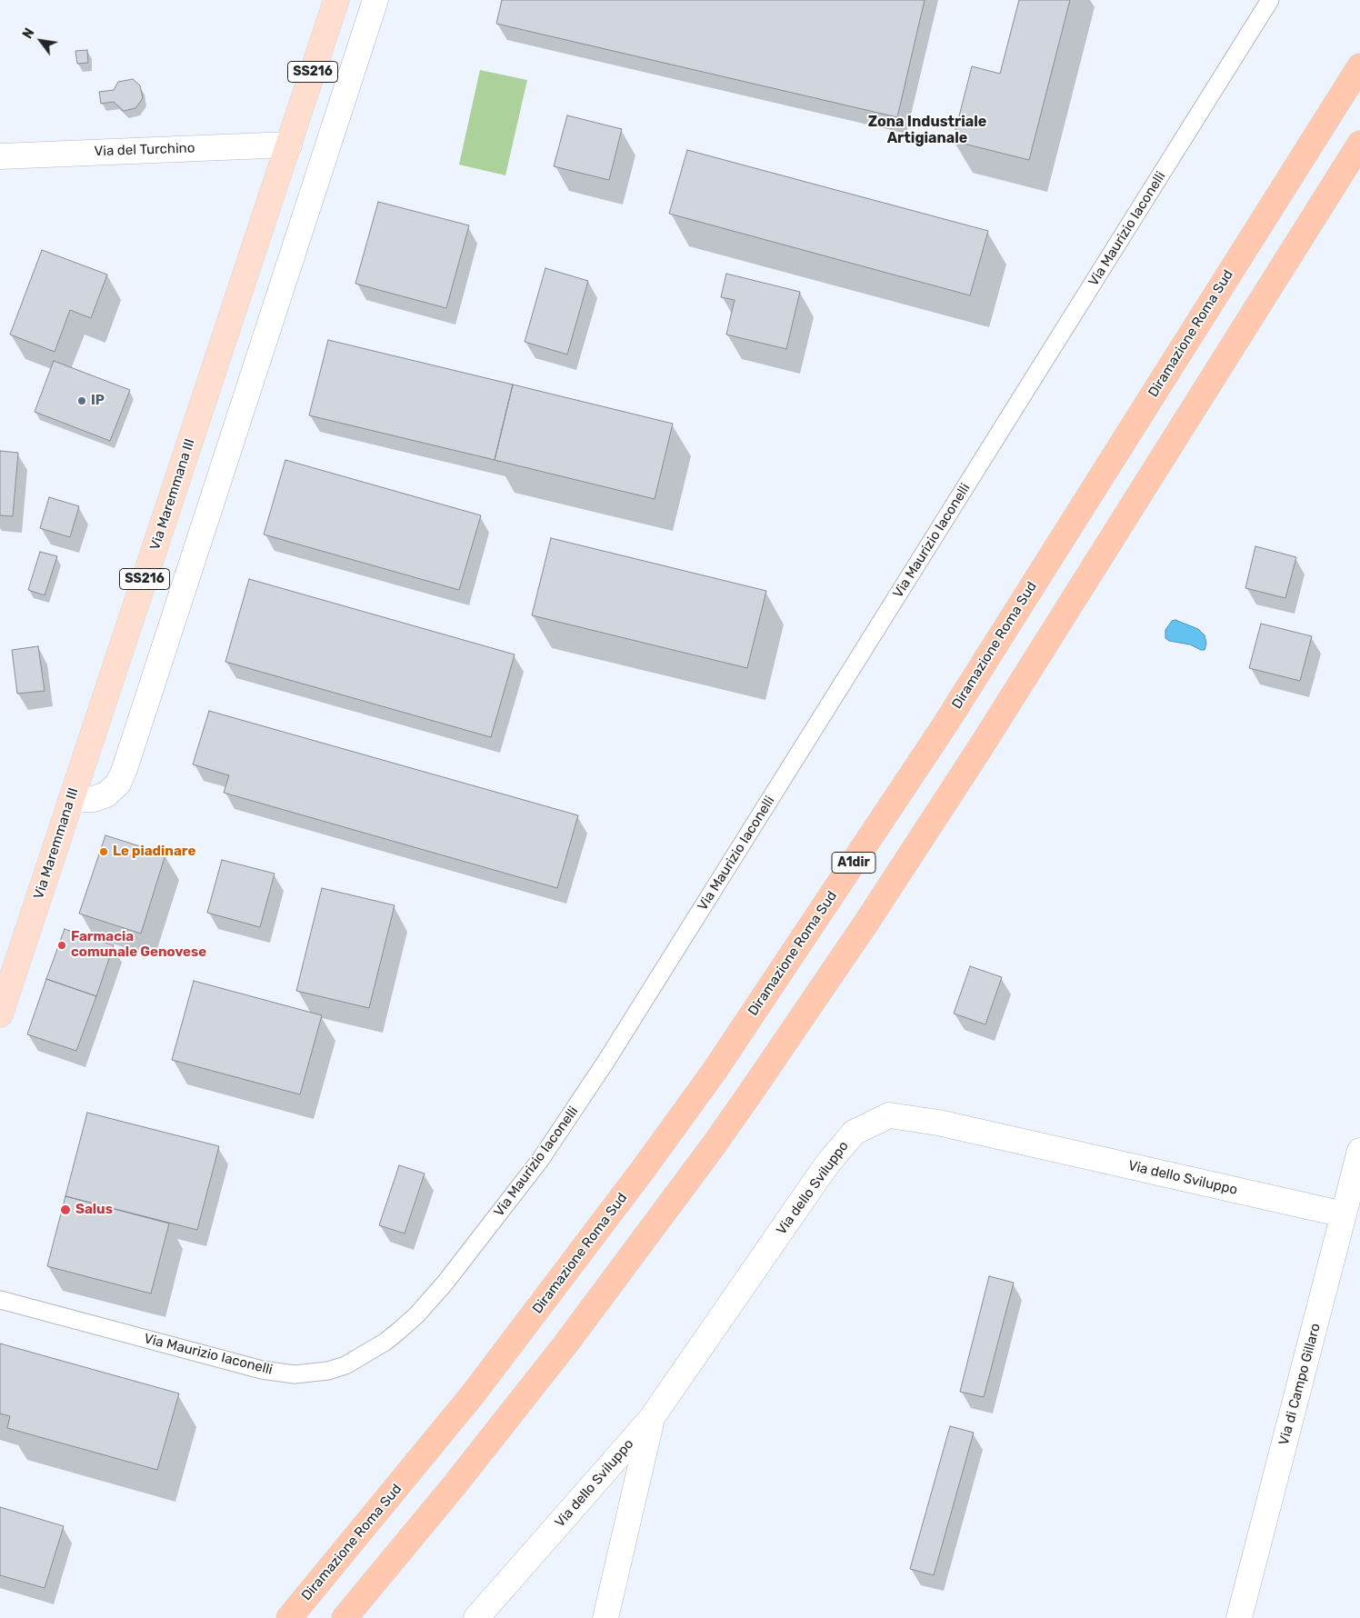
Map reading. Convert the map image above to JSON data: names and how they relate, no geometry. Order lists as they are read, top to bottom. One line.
{"streets":{"highway":["Diramazione Roma Sud","A1dir"],"main road":["SS216","Via Maremmana III"],"street":["Via del Turchino","Via dello Sviluppo","Via di Campo Gillaro"],"lane":["Via Maurizio Iaconelli"]},"crossings":[["Via del Turchino","Via Maremmana III"],["Via dello Sviluppo","Via di Campo Gillaro"]],"districts":["Zona Industriale Artigianale"],"places":["IP","Le piadinare","Farmacia comunale Genovese","Salus"],"north":"top left"}
